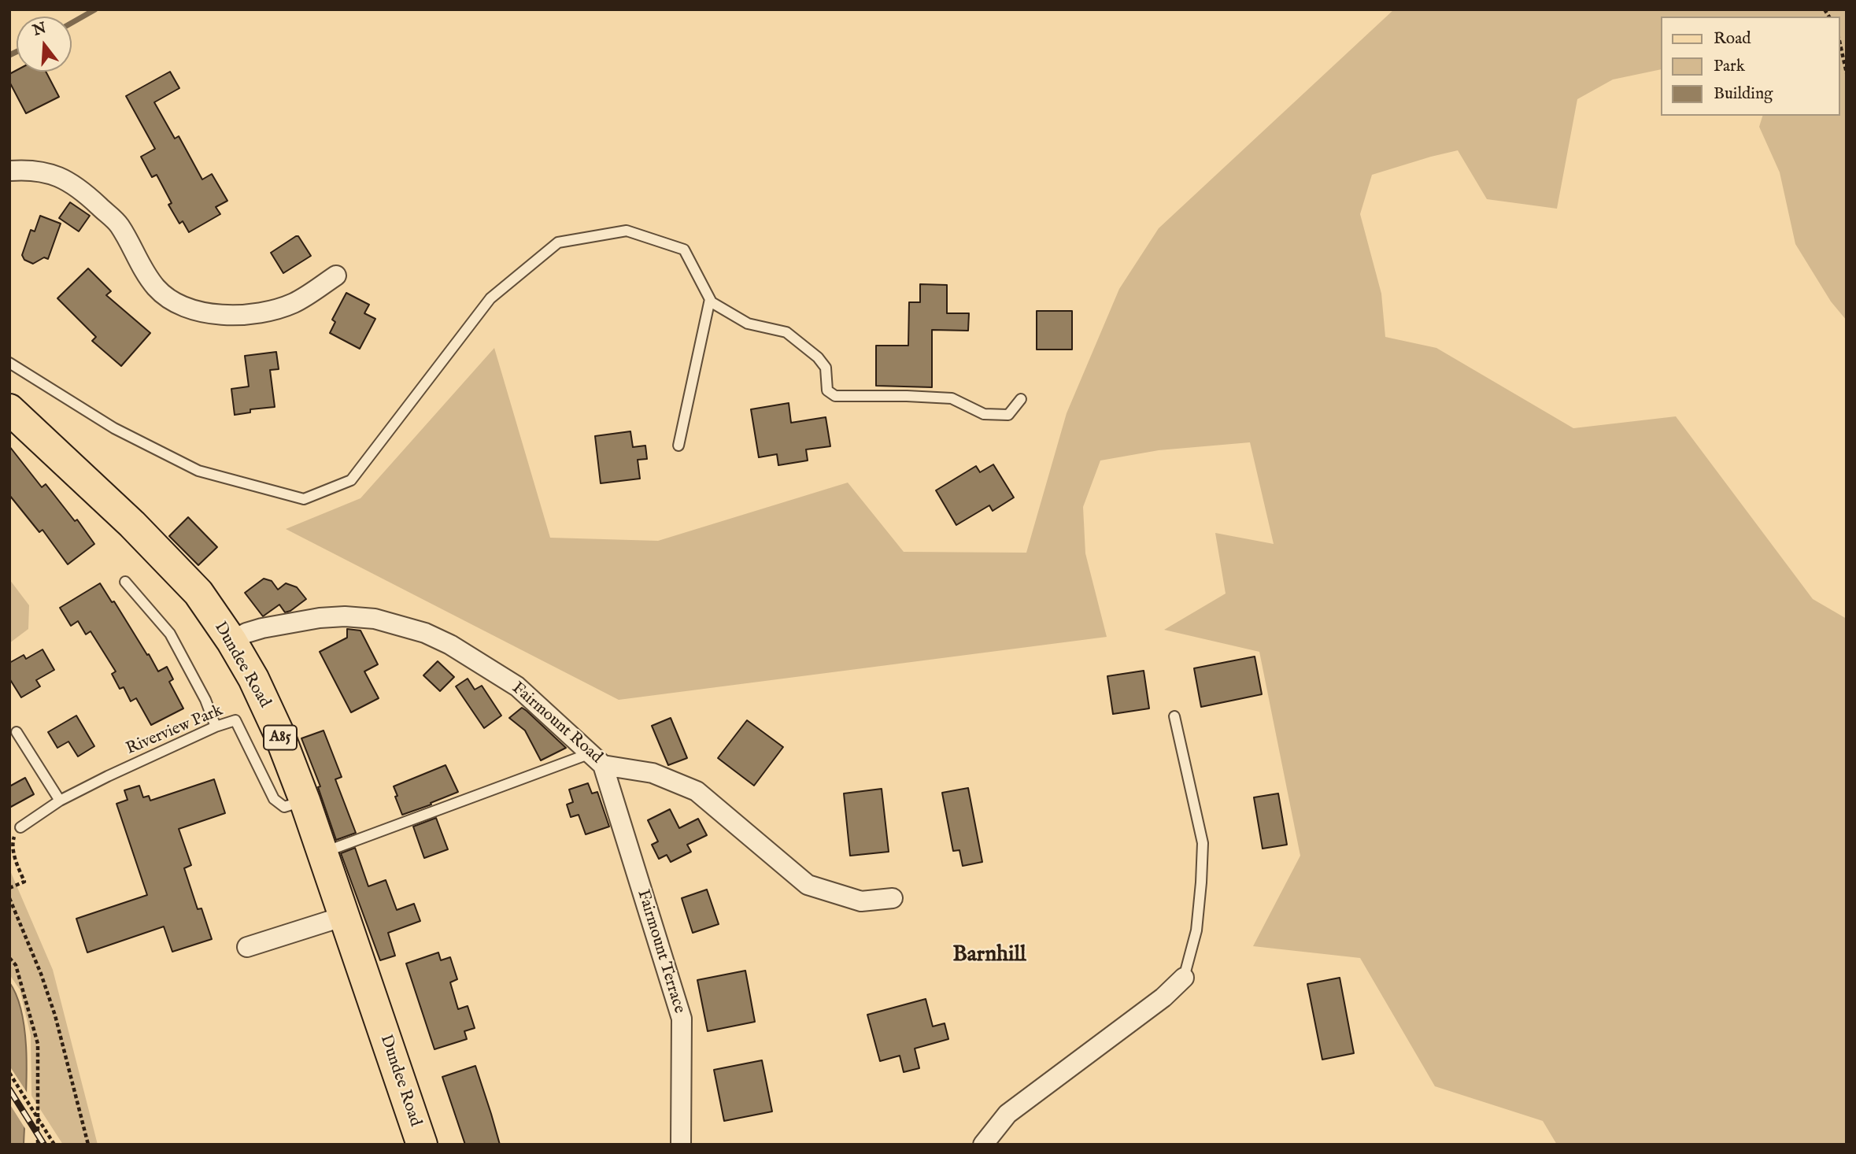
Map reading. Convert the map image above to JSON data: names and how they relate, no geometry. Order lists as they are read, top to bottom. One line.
{"streets":{"main road":["Dundee Road","A85"],"street":["Fairmount Road","Fairmount Terrace"],"lane":["Riverview Park"]},"crossings":[["Dundee Road","Fairmount Road"],["Dundee Road","Riverview Park"],["Fairmount Road","Fairmount Terrace"]],"districts":["Barnhill"],"legend":["Road","Park","Building"],"north":"top"}
